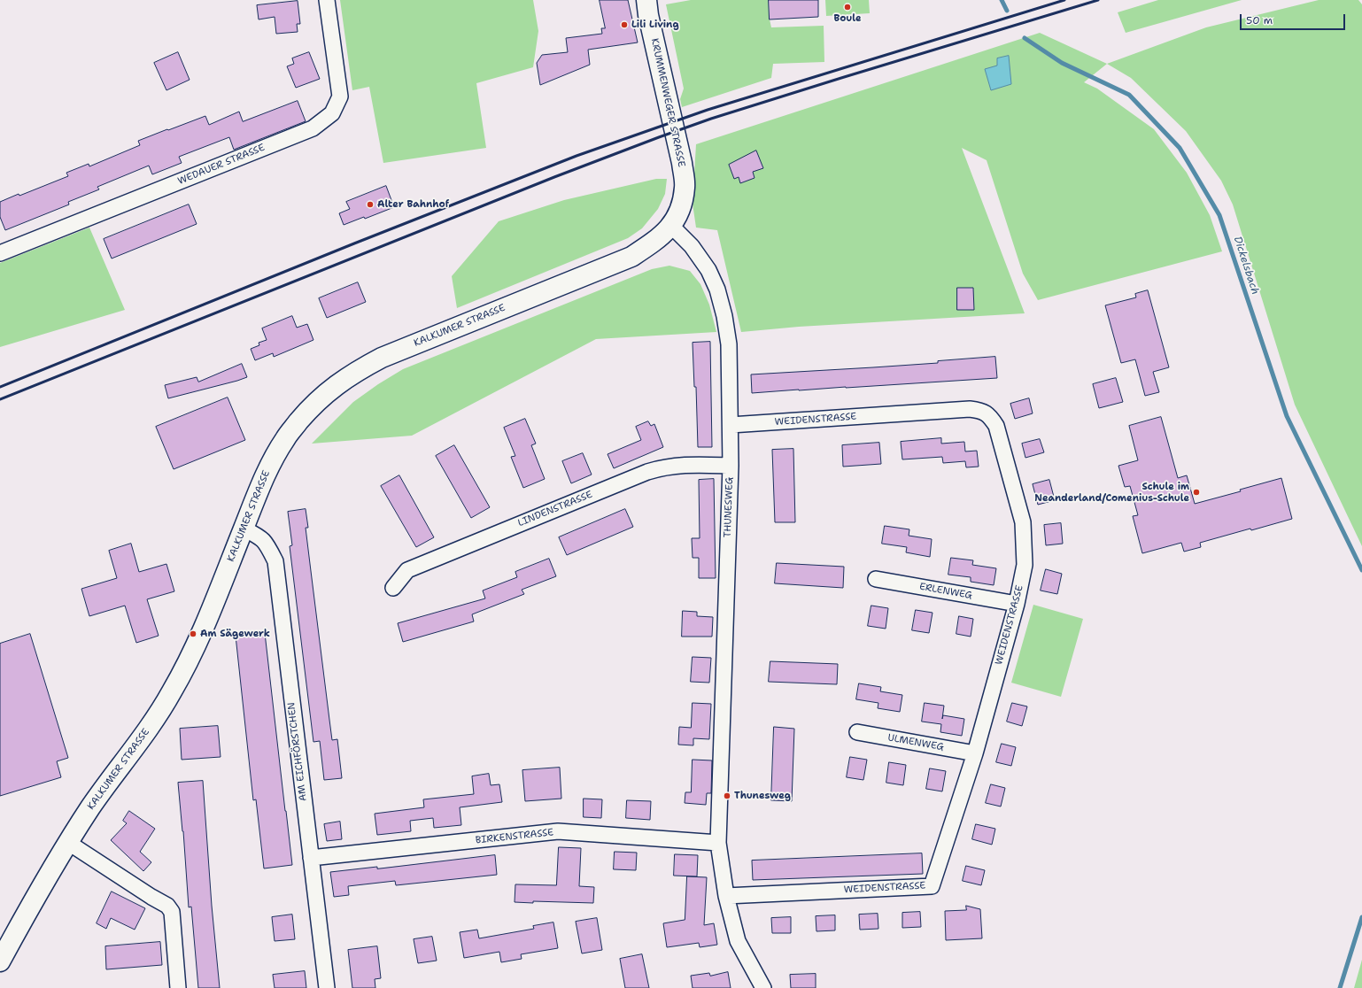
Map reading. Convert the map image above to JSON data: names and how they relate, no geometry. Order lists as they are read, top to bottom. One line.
{"streets":{"main road":["KRUMMENWEGER STRASSE","KALKUMER STRASSE"],"street":["WEDAUER STRASSE","WEIDENSTRASSE","THUNESWEG","LINDENSTRASSE","ERLENWEG","ULMENWEG","AM EICHFÖRSTCHEN","BIRKENSTRASSE"]},"crossings":[["KRUMMENWEGER STRASSE","KALKUMER STRASSE"],["KALKUMER STRASSE","THUNESWEG"],["KALKUMER STRASSE","AM EICHFÖRSTCHEN"],["WEIDENSTRASSE","THUNESWEG"],["WEIDENSTRASSE","ERLENWEG"],["WEIDENSTRASSE","ULMENWEG"],["THUNESWEG","LINDENSTRASSE"],["THUNESWEG","BIRKENSTRASSE"],["AM EICHFÖRSTCHEN","BIRKENSTRASSE"]],"water":["Dickelsbach"],"places":["Boule","Lili Living","Alter Bahnhof","Schule im Neanderland/Comenius-Schule","Am Sägewerk","Thunesweg"],"scale_bar":"50 m"}
